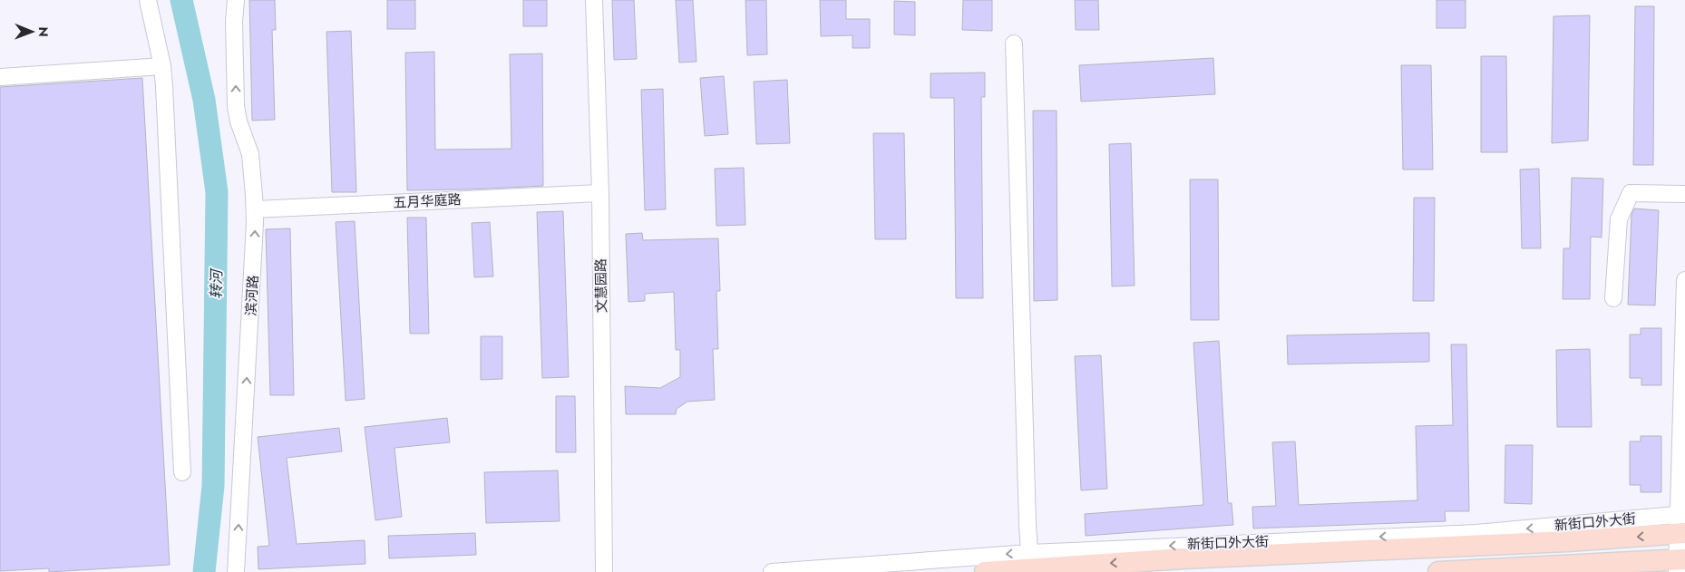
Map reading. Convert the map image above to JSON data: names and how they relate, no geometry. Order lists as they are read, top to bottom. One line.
{"streets":{"main road":["新街口外大街"],"street":["五月华庭路","文慧园路","滨河路"]},"crossings":[["五月华庭路","文慧园路"],["五月华庭路","滨河路"]],"one_way":["新街口外大街"],"water":["转河"],"north":"right"}
